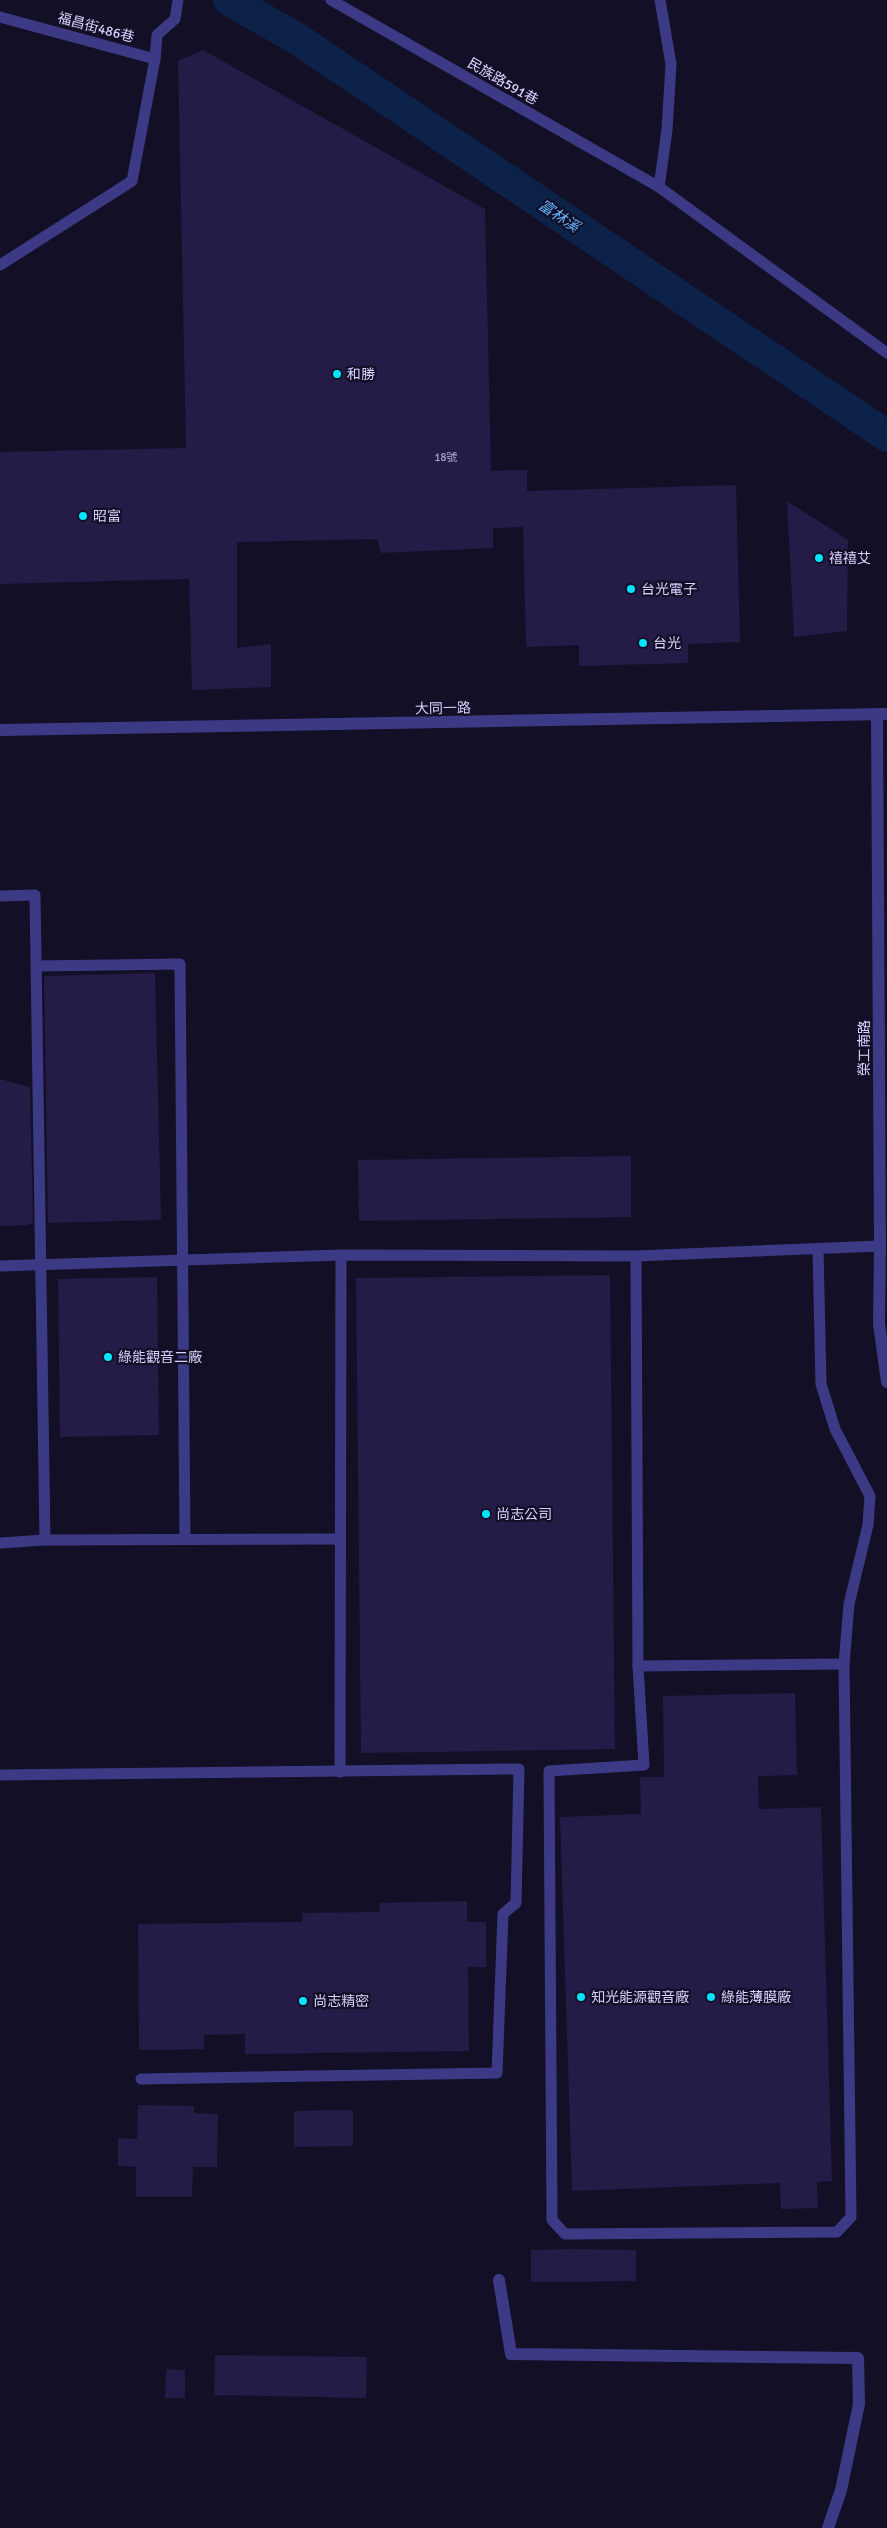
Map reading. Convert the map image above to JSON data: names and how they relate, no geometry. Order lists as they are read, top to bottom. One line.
{"streets":{"street":["大同一路","榮工南路"],"lane":["福昌街486巷","民族路591巷"]},"crossings":[["大同一路","榮工南路"]],"water":["富林溪"],"places":["和勝","昭富","禧禧艾","台光電子","台光","綠能觀音二廠","尚志公司","知光能源觀音廠","綠能薄膜廠","尚志精密"],"house_numbers":["18號"]}
